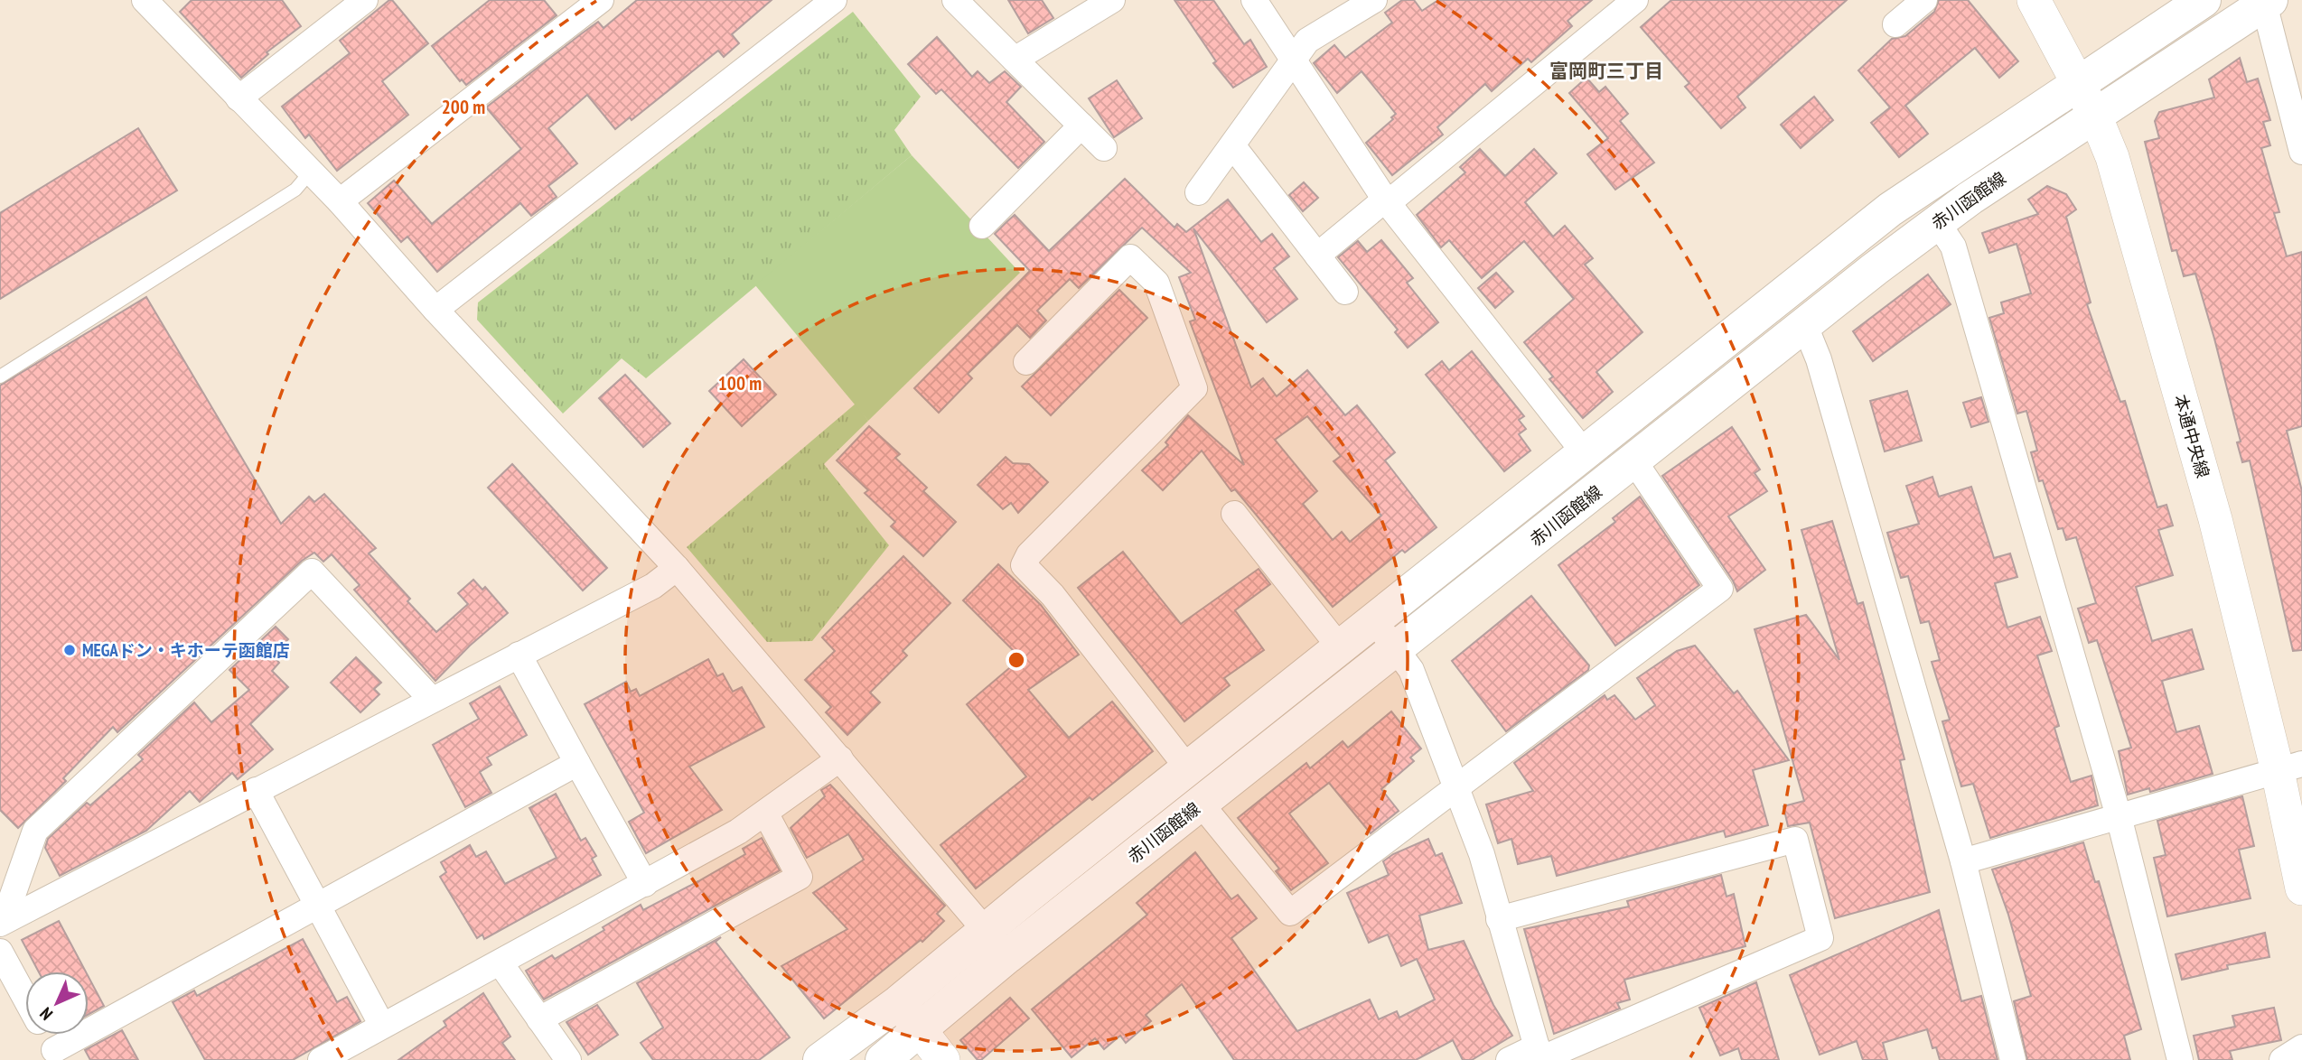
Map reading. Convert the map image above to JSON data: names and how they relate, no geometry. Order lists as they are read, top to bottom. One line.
{"streets":{"main road":["赤川函館線"],"street":["本通中央線"]},"crossings":[["赤川函館線","本通中央線"]],"districts":["富岡町三丁目"],"places":["MEGAドン・キホーテ函館店"],"north":"bottom left","rings":["200 m","100 m"]}
